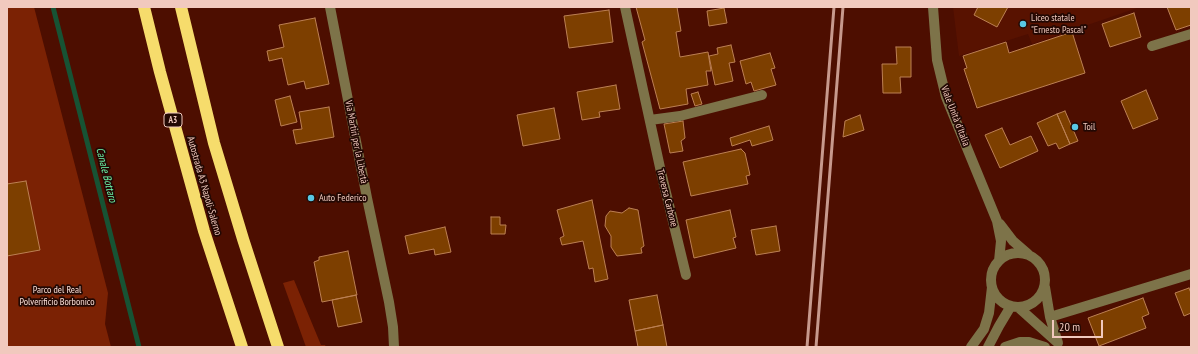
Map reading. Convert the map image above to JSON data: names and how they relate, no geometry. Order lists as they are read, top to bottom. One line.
{"streets":{"highway":["A3","Autostrada A3 Napoli-Salerno"],"street":["Viale Unità d'Italia","Via Martiri per la Libertà","Traversa Carbone"]},"water":["Canale Bottaro"],"parks":["Parco del Real Polverificio Borbonico"],"places":["Liceo statale \"Ernesto Pascal\"","Toil","Auto Federico"],"scale_bar":"20 m"}
